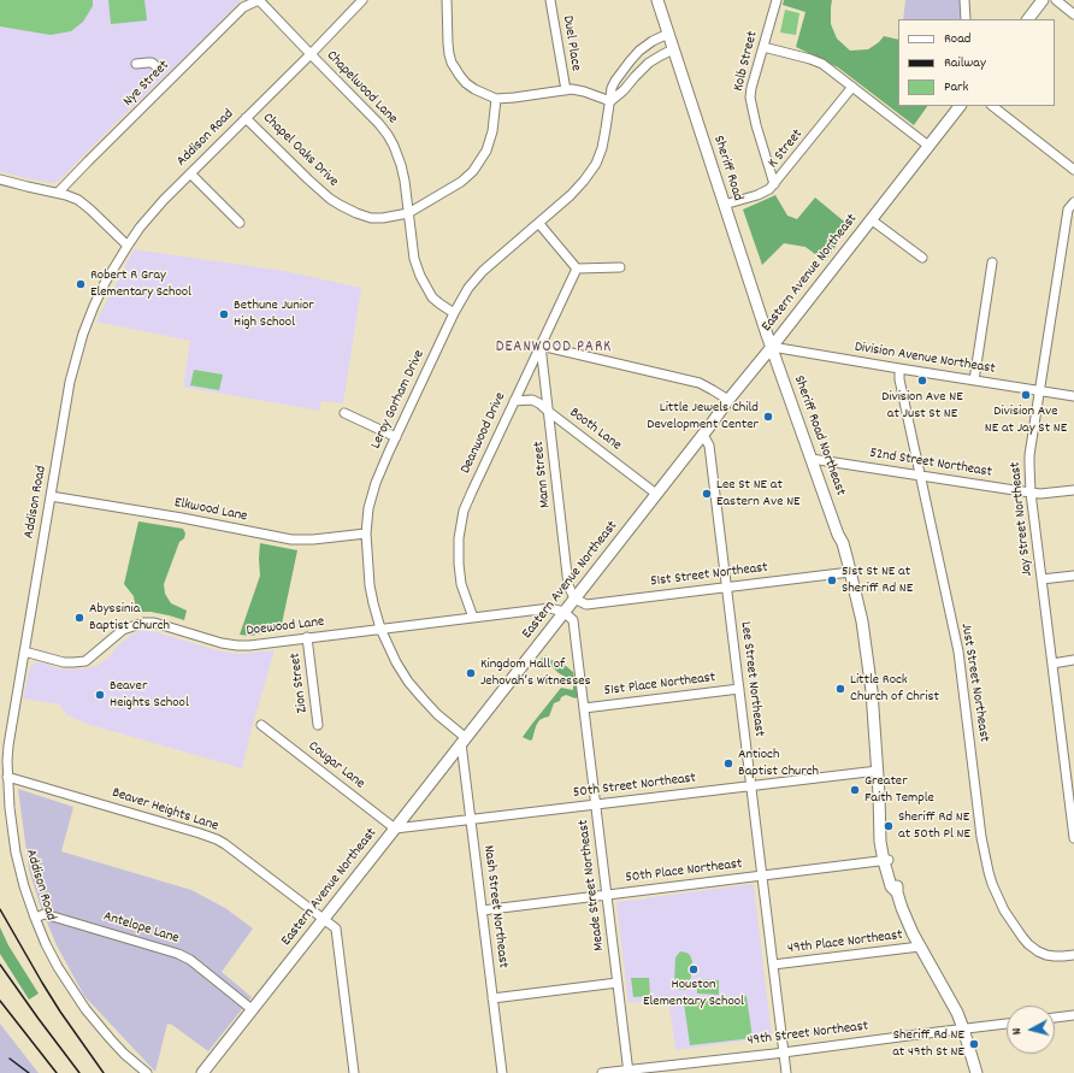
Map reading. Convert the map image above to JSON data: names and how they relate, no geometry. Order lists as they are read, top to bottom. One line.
{"streets":{"main road":["Sheriff Road","Eastern Avenue Northeast","Sheriff Road Northeast"],"street":["Duel Place","Kolb Street","Nye Street","Chapelwood Lane","Addison Road","K Street","Chapel Oaks Drive","Division Avenue Northeast","Leroy Gorham Drive","Booth Lane","Deanwood Drive","52nd Street Northeast","Mann Street","Elkwood Lane","Jay Street Northeast","51st Street Northeast","Doewood Lane","Lee Street Northeast","Zion Street","Just Street Northeast","51st Place Northeast","Cougar Lane","50th Street Northeast","Beaver Heights Lane","50th Place Northeast","Meade Street Northeast","Nash Street Northeast","Antelope Lane","49th Place Northeast","49th Street Northeast"]},"crossings":[["Kolb Street","K Street"],["Nye Street","Chapelwood Lane"],["Chapelwood Lane","Addison Road"],["Chapelwood Lane","Chapel Oaks Drive"],["Chapelwood Lane","Leroy Gorham Drive"],["Addison Road","Chapel Oaks Drive"],["Addison Road","Elkwood Lane"],["Addison Road","Doewood Lane"],["Addison Road","Beaver Heights Lane"],["Addison Road","Antelope Lane"],["K Street","Sheriff Road"],["Sheriff Road","Eastern Avenue Northeast"],["Sheriff Road","Division Avenue Northeast"],["Sheriff Road","Leroy Gorham Drive"],["Sheriff Road","Sheriff Road Northeast"],["Eastern Avenue Northeast","Division Avenue Northeast"],["Eastern Avenue Northeast","Leroy Gorham Drive"],["Eastern Avenue Northeast","Booth Lane"],["Eastern Avenue Northeast","Sheriff Road Northeast"],["Eastern Avenue Northeast","Mann Street"],["Eastern Avenue Northeast","51st Street Northeast"],["Eastern Avenue Northeast","Doewood Lane"],["Eastern Avenue Northeast","Lee Street Northeast"],["Eastern Avenue Northeast","Cougar Lane"],["Eastern Avenue Northeast","50th Street Northeast"],["Eastern Avenue Northeast","Beaver Heights Lane"],["Eastern Avenue Northeast","Meade Street Northeast"],["Eastern Avenue Northeast","Nash Street Northeast"],["Eastern Avenue Northeast","Antelope Lane"],["Division Avenue Northeast","Sheriff Road Northeast"],["Division Avenue Northeast","Jay Street Northeast"],["Division Avenue Northeast","Just Street Northeast"],["Leroy Gorham Drive","Elkwood Lane"],["Leroy Gorham Drive","Doewood Lane"],["Leroy Gorham Drive","Nash Street Northeast"],["Booth Lane","Deanwood Drive"],["Booth Lane","Mann Street"],["Deanwood Drive","Mann Street"],["Deanwood Drive","Doewood Lane"],["Sheriff Road Northeast","52nd Street Northeast"],["Sheriff Road Northeast","51st Street Northeast"],["Sheriff Road Northeast","50th Street Northeast"],["Sheriff Road Northeast","50th Place Northeast"],["Sheriff Road Northeast","49th Place Northeast"],["Sheriff Road Northeast","49th Street Northeast"],["52nd Street Northeast","Jay Street Northeast"],["52nd Street Northeast","Just Street Northeast"],["Mann Street","51st Street Northeast"],["51st Street Northeast","Lee Street Northeast"],["Doewood Lane","Zion Street"],["Doewood Lane","Meade Street Northeast"],["Lee Street Northeast","51st Place Northeast"],["Lee Street Northeast","50th Street Northeast"],["Lee Street Northeast","50th Place Northeast"],["Lee Street Northeast","49th Place Northeast"],["Lee Street Northeast","49th Street Northeast"],["51st Place Northeast","Meade Street Northeast"],["Cougar Lane","50th Street Northeast"],["50th Street Northeast","Meade Street Northeast"],["50th Street Northeast","Nash Street Northeast"],["50th Place Northeast","Meade Street Northeast"],["50th Place Northeast","Nash Street Northeast"],["Meade Street Northeast","49th Street Northeast"]],"districts":["DEANWOOD PARK"],"places":["Robert R Gray Elementary School","Bethune Junior High School","Division Ave NE at Just St NE","Division Ave NE at Jay St NE","Little Jewels Child Development Center","Lee St NE at Eastern Ave NE","51st St NE at Sheriff Rd NE","Abyssinia Baptist Church","Kingdom Hall of Jehovah’s Witnesses","Little Rock Church of Christ","Beaver Heights School","Antioch Baptist Church","Greater Faith Temple","Sheriff Rd NE at 50th Pl NE","Houston Elementary School","Sheriff Rd NE at 49th St NE"],"legend":["Road","Railway","Park"],"north":"left"}
